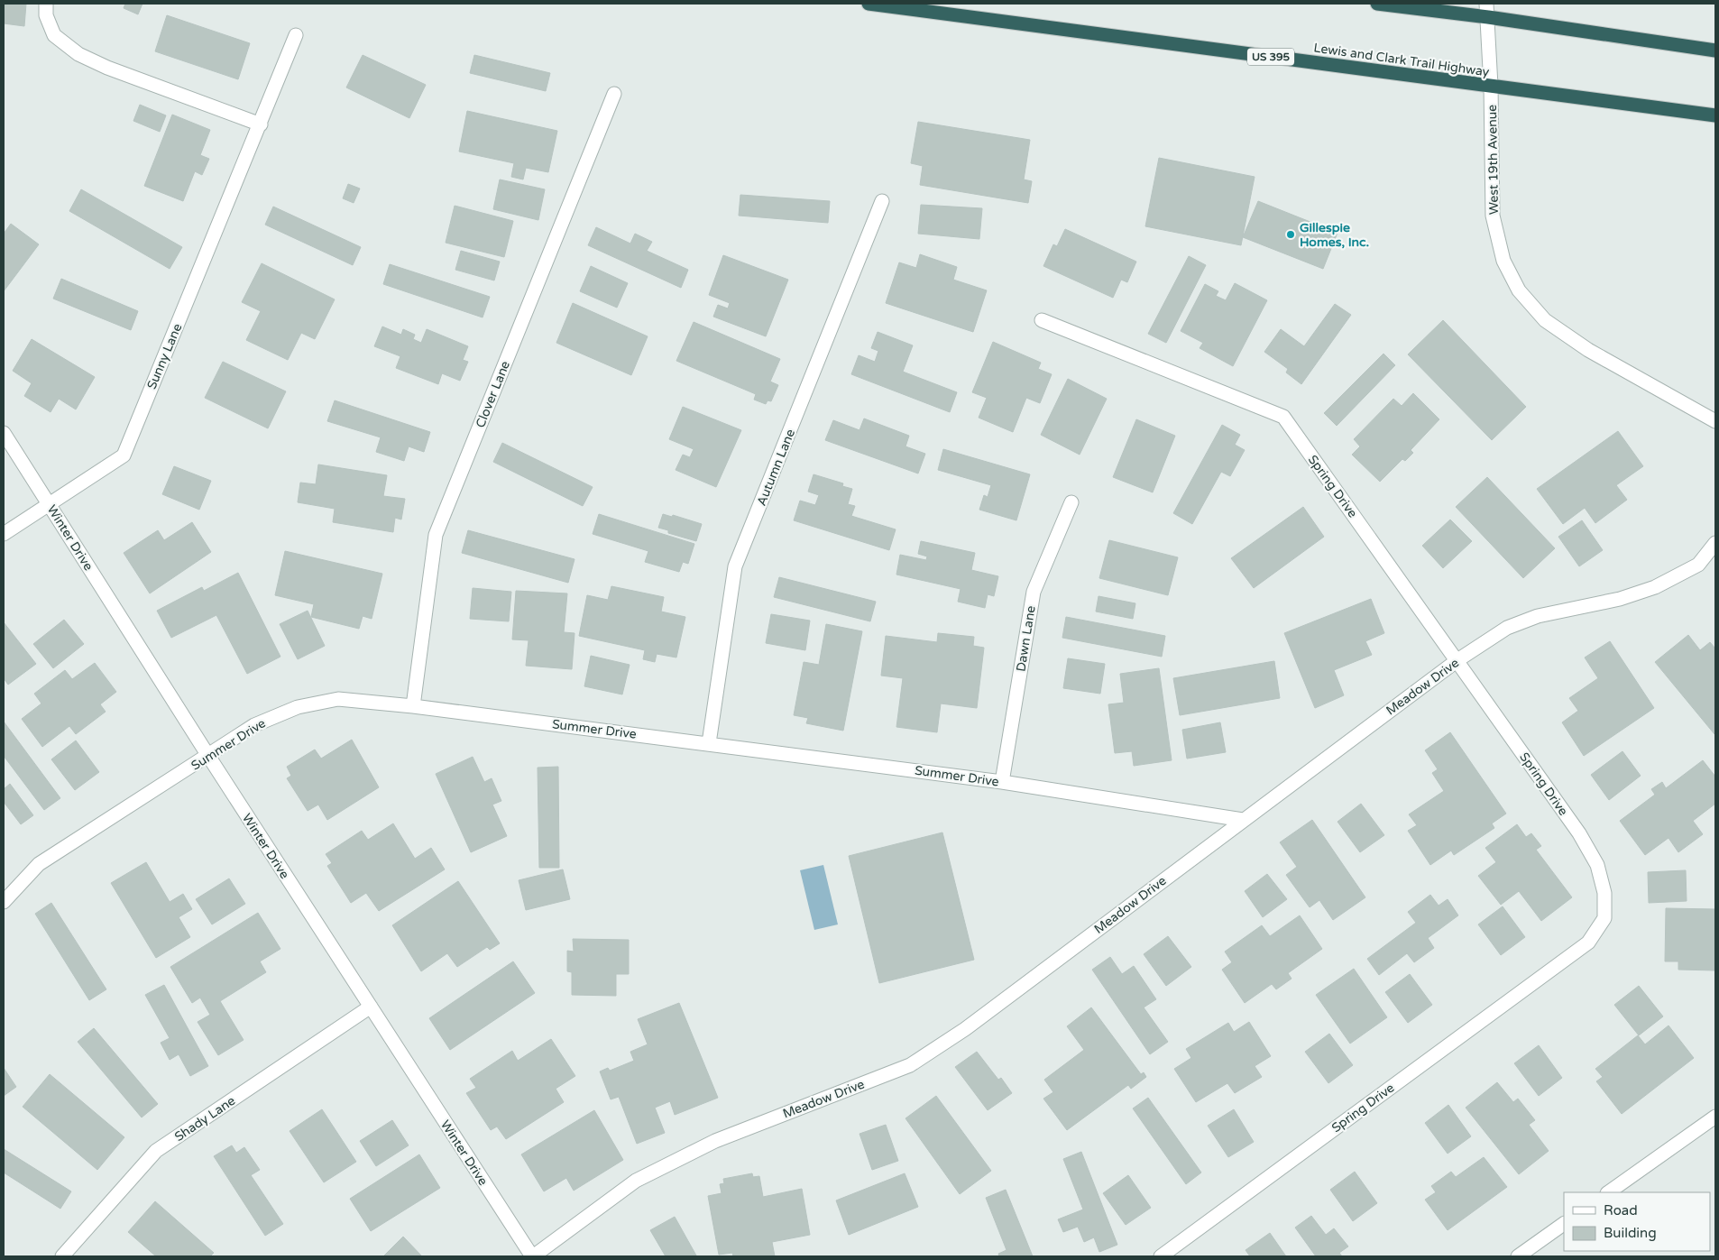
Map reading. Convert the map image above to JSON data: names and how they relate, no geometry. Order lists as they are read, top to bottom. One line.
{"streets":{"highway":["US 395","Lewis and Clark Trail Highway"],"street":["West 19th Avenue","Sunny Lane","Clover Lane","Autumn Lane","Spring Drive","Winter Drive","Dawn Lane","Meadow Drive","Summer Drive","Shady Lane"]},"crossings":[["Lewis and Clark Trail Highway","West 19th Avenue"],["Sunny Lane","Winter Drive"],["Clover Lane","Summer Drive"],["Autumn Lane","Summer Drive"],["Spring Drive","Meadow Drive"],["Winter Drive","Meadow Drive"],["Winter Drive","Summer Drive"],["Winter Drive","Shady Lane"],["Dawn Lane","Summer Drive"],["Meadow Drive","Summer Drive"]],"places":["Gillespie Homes, Inc."],"legend":["Road","Building"]}
